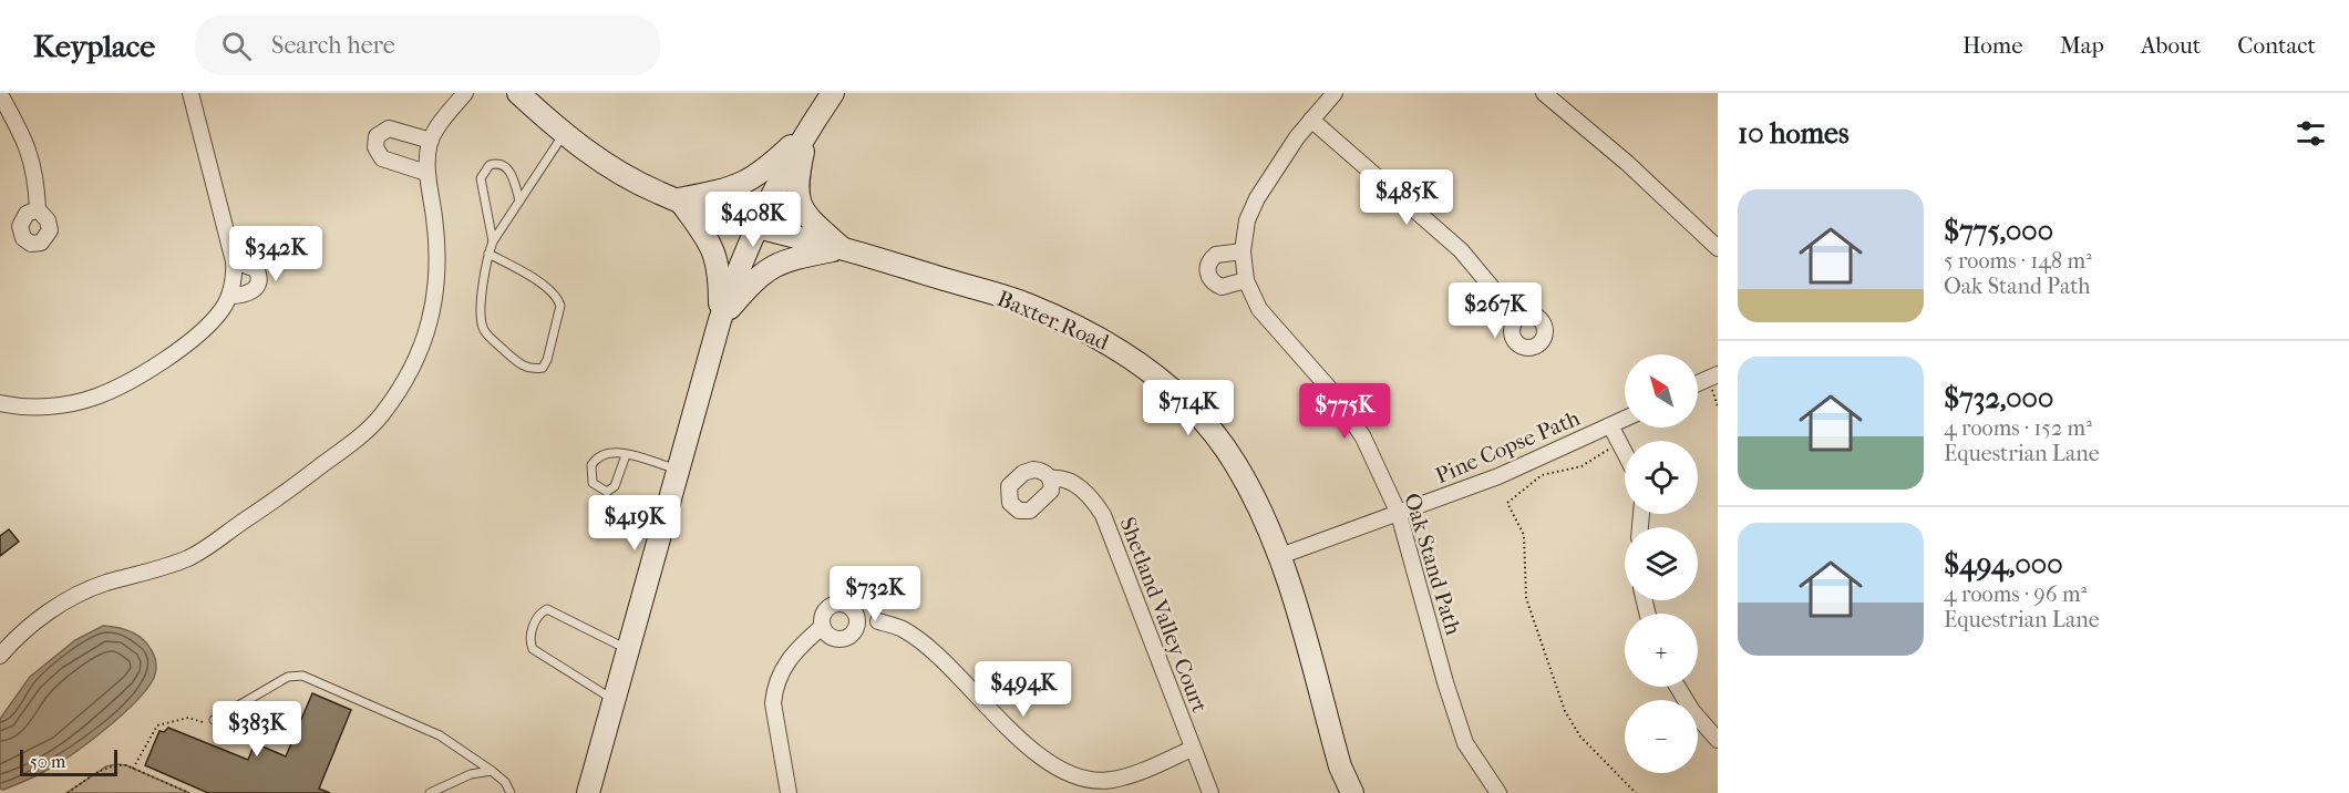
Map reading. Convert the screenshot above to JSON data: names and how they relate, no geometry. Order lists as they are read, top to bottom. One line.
{"streets":{"main road":["Baxter Road"],"street":["Pine Copse Path","Oak Stand Path","Shetland Valley Court"]},"crossings":[["Baxter Road","Pine Copse Path"],["Pine Copse Path","Oak Stand Path"]],"scale_bar":"50 m","north":"top left","page":{"header":"Keyplace","search":"Search here","nav":["Home","Map","About","Contact"],"heading":"10 homes","price":["$485K","$408K","$342K","$267K","$714K","$775K","$419K","$732K","$494K","$383K"],"list":[{"name":"$775,000","note":"5 rooms · 148 m² · Oak Stand Path"},{"name":"$732,000","note":"4 rooms · 152 m² · Equestrian Lane"},{"name":"$494,000","note":"4 rooms · 96 m² · Equestrian Lane"}],"map_buttons":["+","−"],"scale":"50 m"}}
